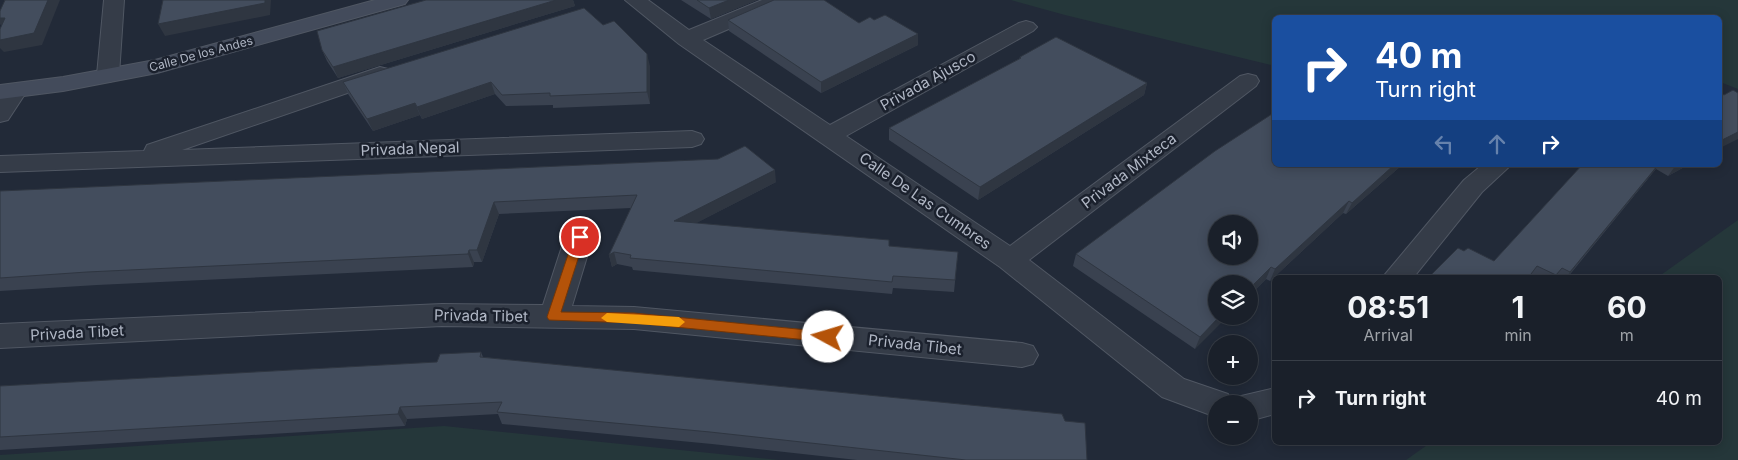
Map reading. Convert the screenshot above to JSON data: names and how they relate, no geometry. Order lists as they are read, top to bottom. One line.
{"streets":{"street":["Calle De los Andes","Privada Ajusco","Privada Nepal","Privada Mixteca","Calle De Las Cumbres","Privada Tibet"]},"crossings":[["Privada Ajusco","Calle De Las Cumbres"],["Privada Mixteca","Calle De Las Cumbres"]],"page":{"turn":["40 m","Turn right"],"map_buttons":["+","−"],"eta":["08:51","Arrival","1","min","60","m"],"list":[{"name":"Turn right","value":"40 m"}]}}
